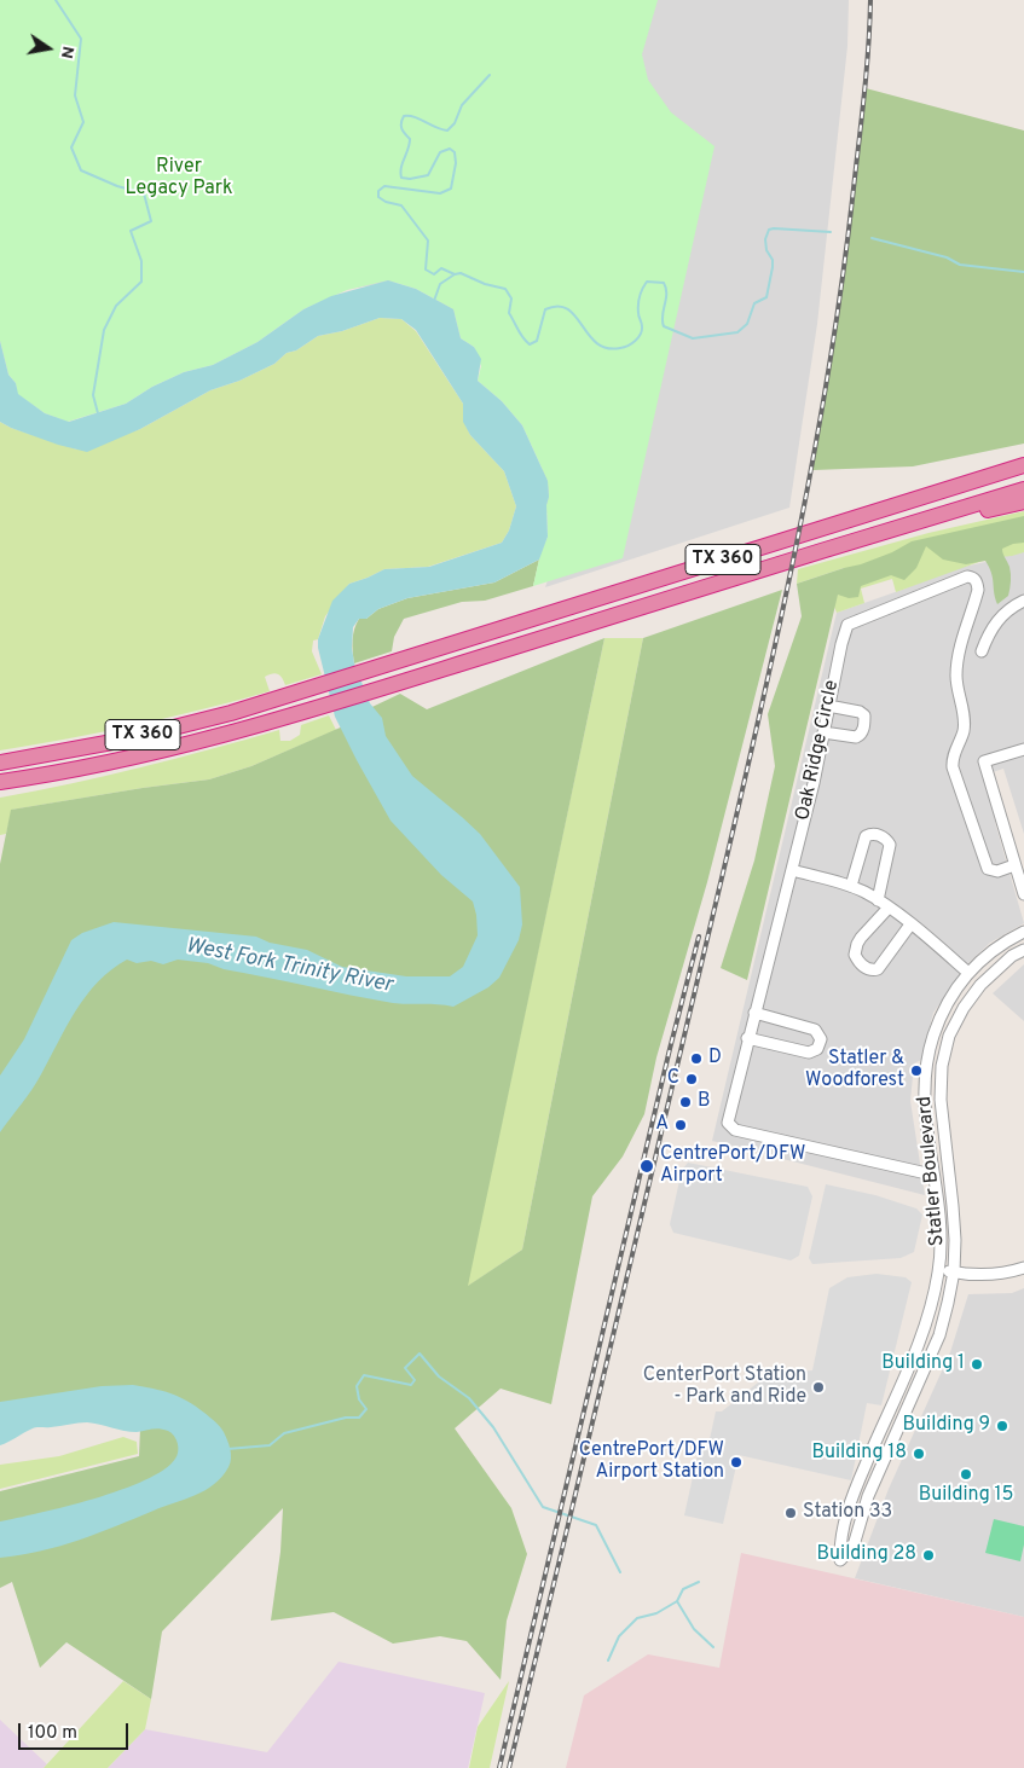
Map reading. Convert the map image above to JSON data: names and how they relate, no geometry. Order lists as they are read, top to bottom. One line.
{"streets":{"highway":["TX 360"],"street":["Oak Ridge Circle","Statler Boulevard"]},"crossings":[["Oak Ridge Circle","Statler Boulevard"]],"water":["West Fork Trinity River"],"parks":["River Legacy Park"],"places":["D","Statler & Woodforest","C","B","A","CentrePort/DFW Airport","Building 1","CenterPort Station - Park and Ride","Building 9","Building 18","CentrePort/DFW Airport Station","Building 15","Station 33","Building 28"],"scale_bar":"100 m","north":"right"}
